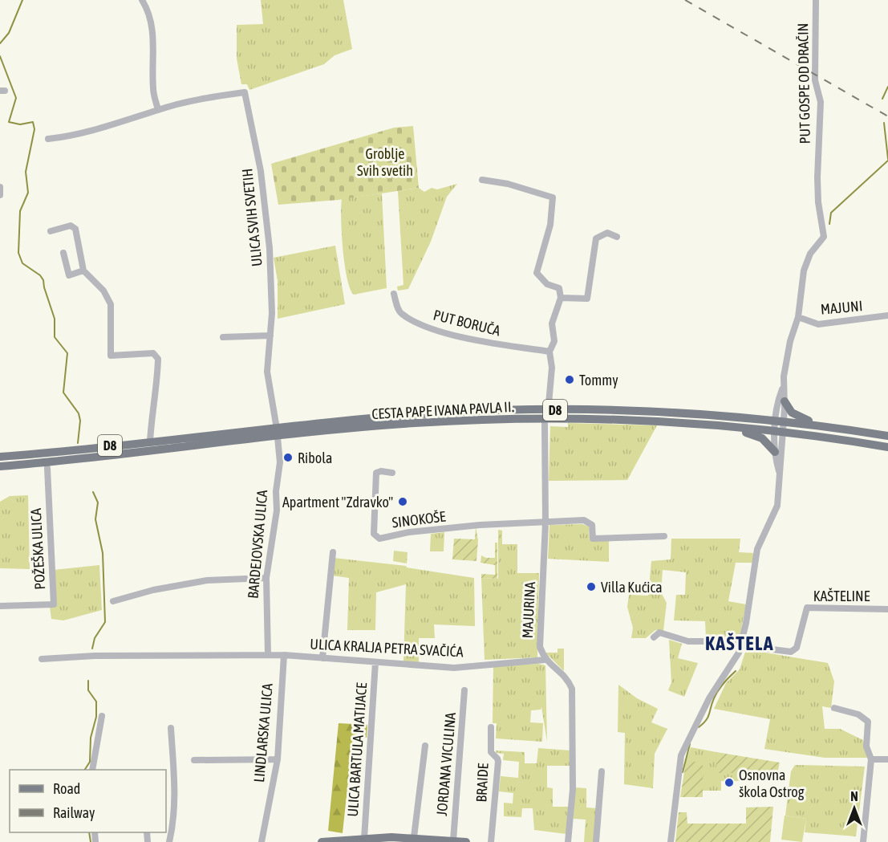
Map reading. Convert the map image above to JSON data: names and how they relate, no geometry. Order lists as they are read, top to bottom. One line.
{"streets":{"main road":["CESTA PAPE IVANA PAVLA II.","D8"],"street":["PUT GOSPE OD DRAČIN","ULICA SVIH SVETIH","MAJUNI","PUT BORUČA","SINOKOŠE","BARDEJOVSKA ULICA","POŽEŠKA ULICA","KAŠTELINE","MAJURINA","ULICA KRALJA PETRA SVAČIĆA","LINDLARSKA ULICA","ULICA BARTULA MATIJACE","JORDANA VICULINA","BRAIDE"]},"crossings":[["PUT GOSPE OD DRAČIN","MAJUNI"],["PUT GOSPE OD DRAČIN","CESTA PAPE IVANA PAVLA II."],["ULICA SVIH SVETIH","CESTA PAPE IVANA PAVLA II."],["ULICA SVIH SVETIH","BARDEJOVSKA ULICA"],["CESTA PAPE IVANA PAVLA II.","BARDEJOVSKA ULICA"],["SINOKOŠE","MAJURINA"],["BARDEJOVSKA ULICA","ULICA KRALJA PETRA SVAČIĆA"],["MAJURINA","ULICA KRALJA PETRA SVAČIĆA"],["ULICA KRALJA PETRA SVAČIĆA","LINDLARSKA ULICA"],["ULICA KRALJA PETRA SVAČIĆA","ULICA BARTULA MATIJACE"]],"districts":["KAŠTELA"],"parks":["Groblje Svih svetih"],"places":["Tommy","Ribola","Apartment \"Zdravko\"","Villa Kućica","Osnovna škola Ostrog"],"legend":["Road","Railway"],"north":"top"}
